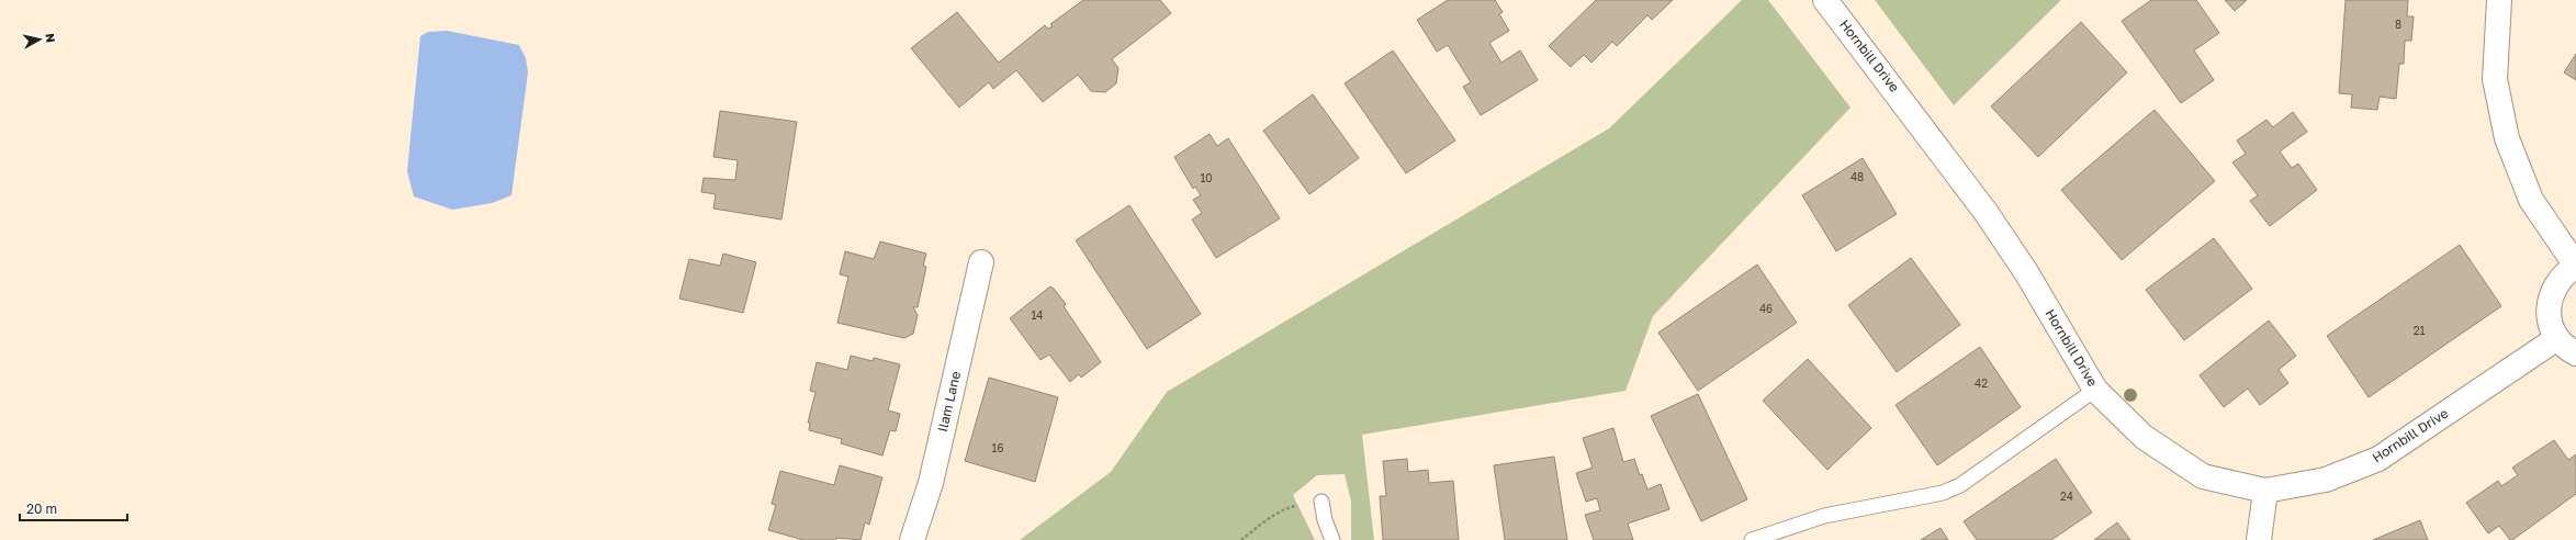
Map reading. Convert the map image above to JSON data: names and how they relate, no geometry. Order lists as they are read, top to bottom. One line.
{"streets":{"street":["Hornbill Drive","Ilam Lane"]},"house_numbers":["8","48","10","46","14","21","42","16","24"],"scale_bar":"20 m","north":"right"}
